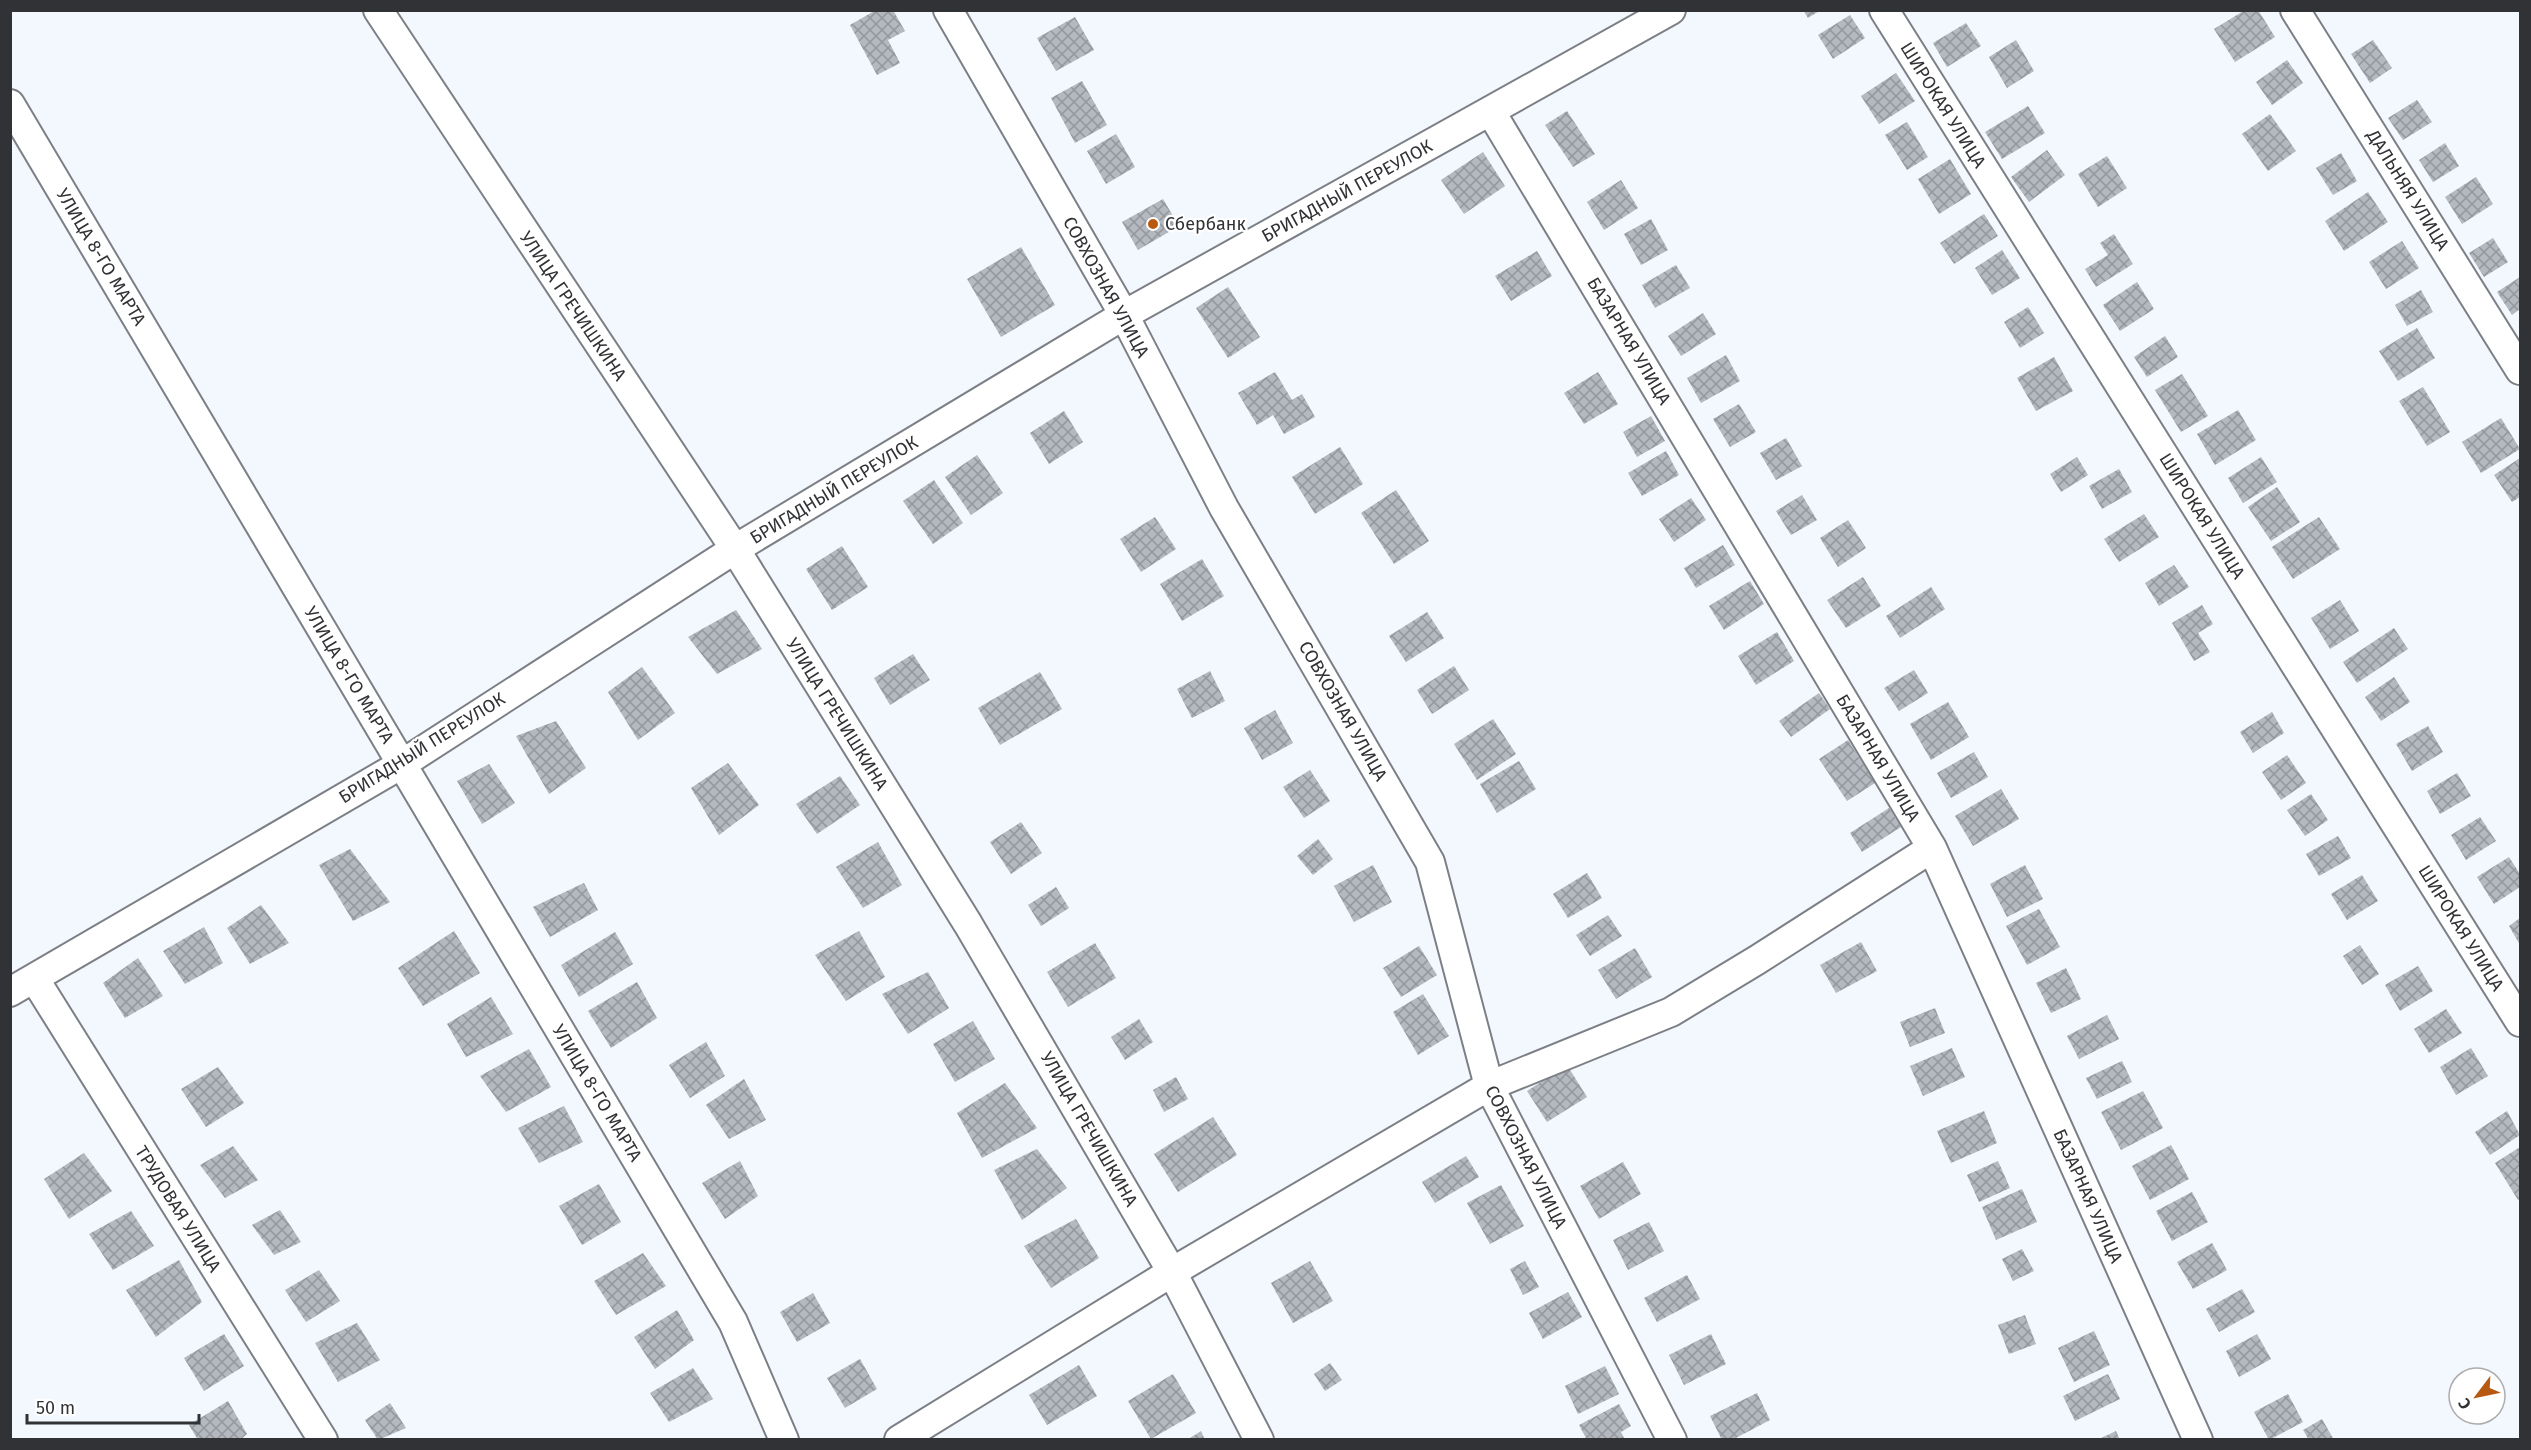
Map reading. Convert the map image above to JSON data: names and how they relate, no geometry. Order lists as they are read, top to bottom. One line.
{"streets":{"street":["ШИРОКАЯ УЛИЦА","ДАЛЬНЯЯ УЛИЦА","БРИГАДНЫЙ ПЕРЕУЛОК","УЛИЦА 8-ГО МАРТА","СОВХОЗНАЯ УЛИЦА","УЛИЦА ГРЕЧИШКИНА","БАЗАРНАЯ УЛИЦА","ТРУДОВАЯ УЛИЦА"]},"crossings":[["БРИГАДНЫЙ ПЕРЕУЛОК","УЛИЦА 8-ГО МАРТА"],["БРИГАДНЫЙ ПЕРЕУЛОК","СОВХОЗНАЯ УЛИЦА"],["БРИГАДНЫЙ ПЕРЕУЛОК","УЛИЦА ГРЕЧИШКИНА"],["БРИГАДНЫЙ ПЕРЕУЛОК","БАЗАРНАЯ УЛИЦА"],["БРИГАДНЫЙ ПЕРЕУЛОК","ТРУДОВАЯ УЛИЦА"]],"places":["Сбербанк"],"scale_bar":"50 m","north":"bottom left"}
